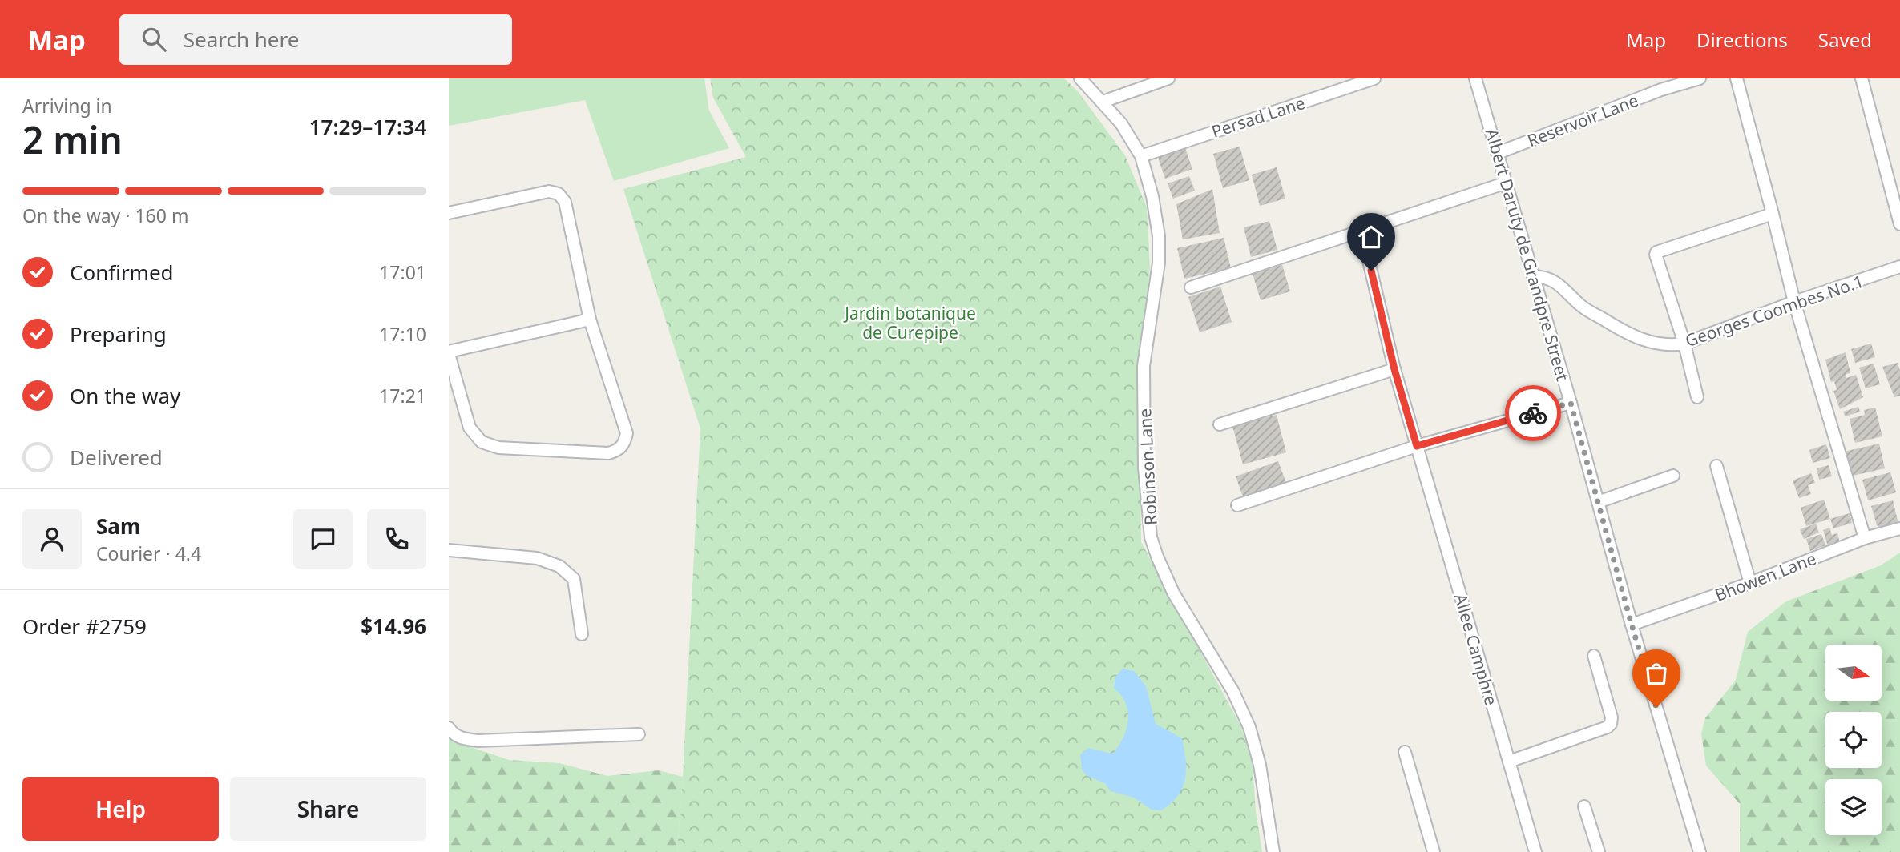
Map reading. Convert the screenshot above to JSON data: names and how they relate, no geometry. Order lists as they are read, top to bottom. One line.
{"streets":{"street":["Persad Lane","Reservoir Lane","Albert Daruty de Grandpre Street","Georges Coombes No.1","Robinson Lane","Bhowen Lane","Allee Camphre"]},"crossings":[["Persad Lane","Robinson Lane"],["Reservoir Lane","Albert Daruty de Grandpre Street"],["Albert Daruty de Grandpre Street","Georges Coombes No.1"],["Albert Daruty de Grandpre Street","Bhowen Lane"]],"parks":["Jardin botanique de Curepipe"],"north":"right","page":{"header":"Map","search":"Search here","nav":["Map","Directions","Saved"],"heading":["2 min","Arriving in","17:29–17:34"],"panel":["Sam","Courier · 4.4","Order #2759","$14.96"],"bar":"On the way · 160 m","list":[["Confirmed","17:01"],["Preparing","17:10"],["On the way","17:21"],"Delivered"],"buttons":["Help","Share"]}}
